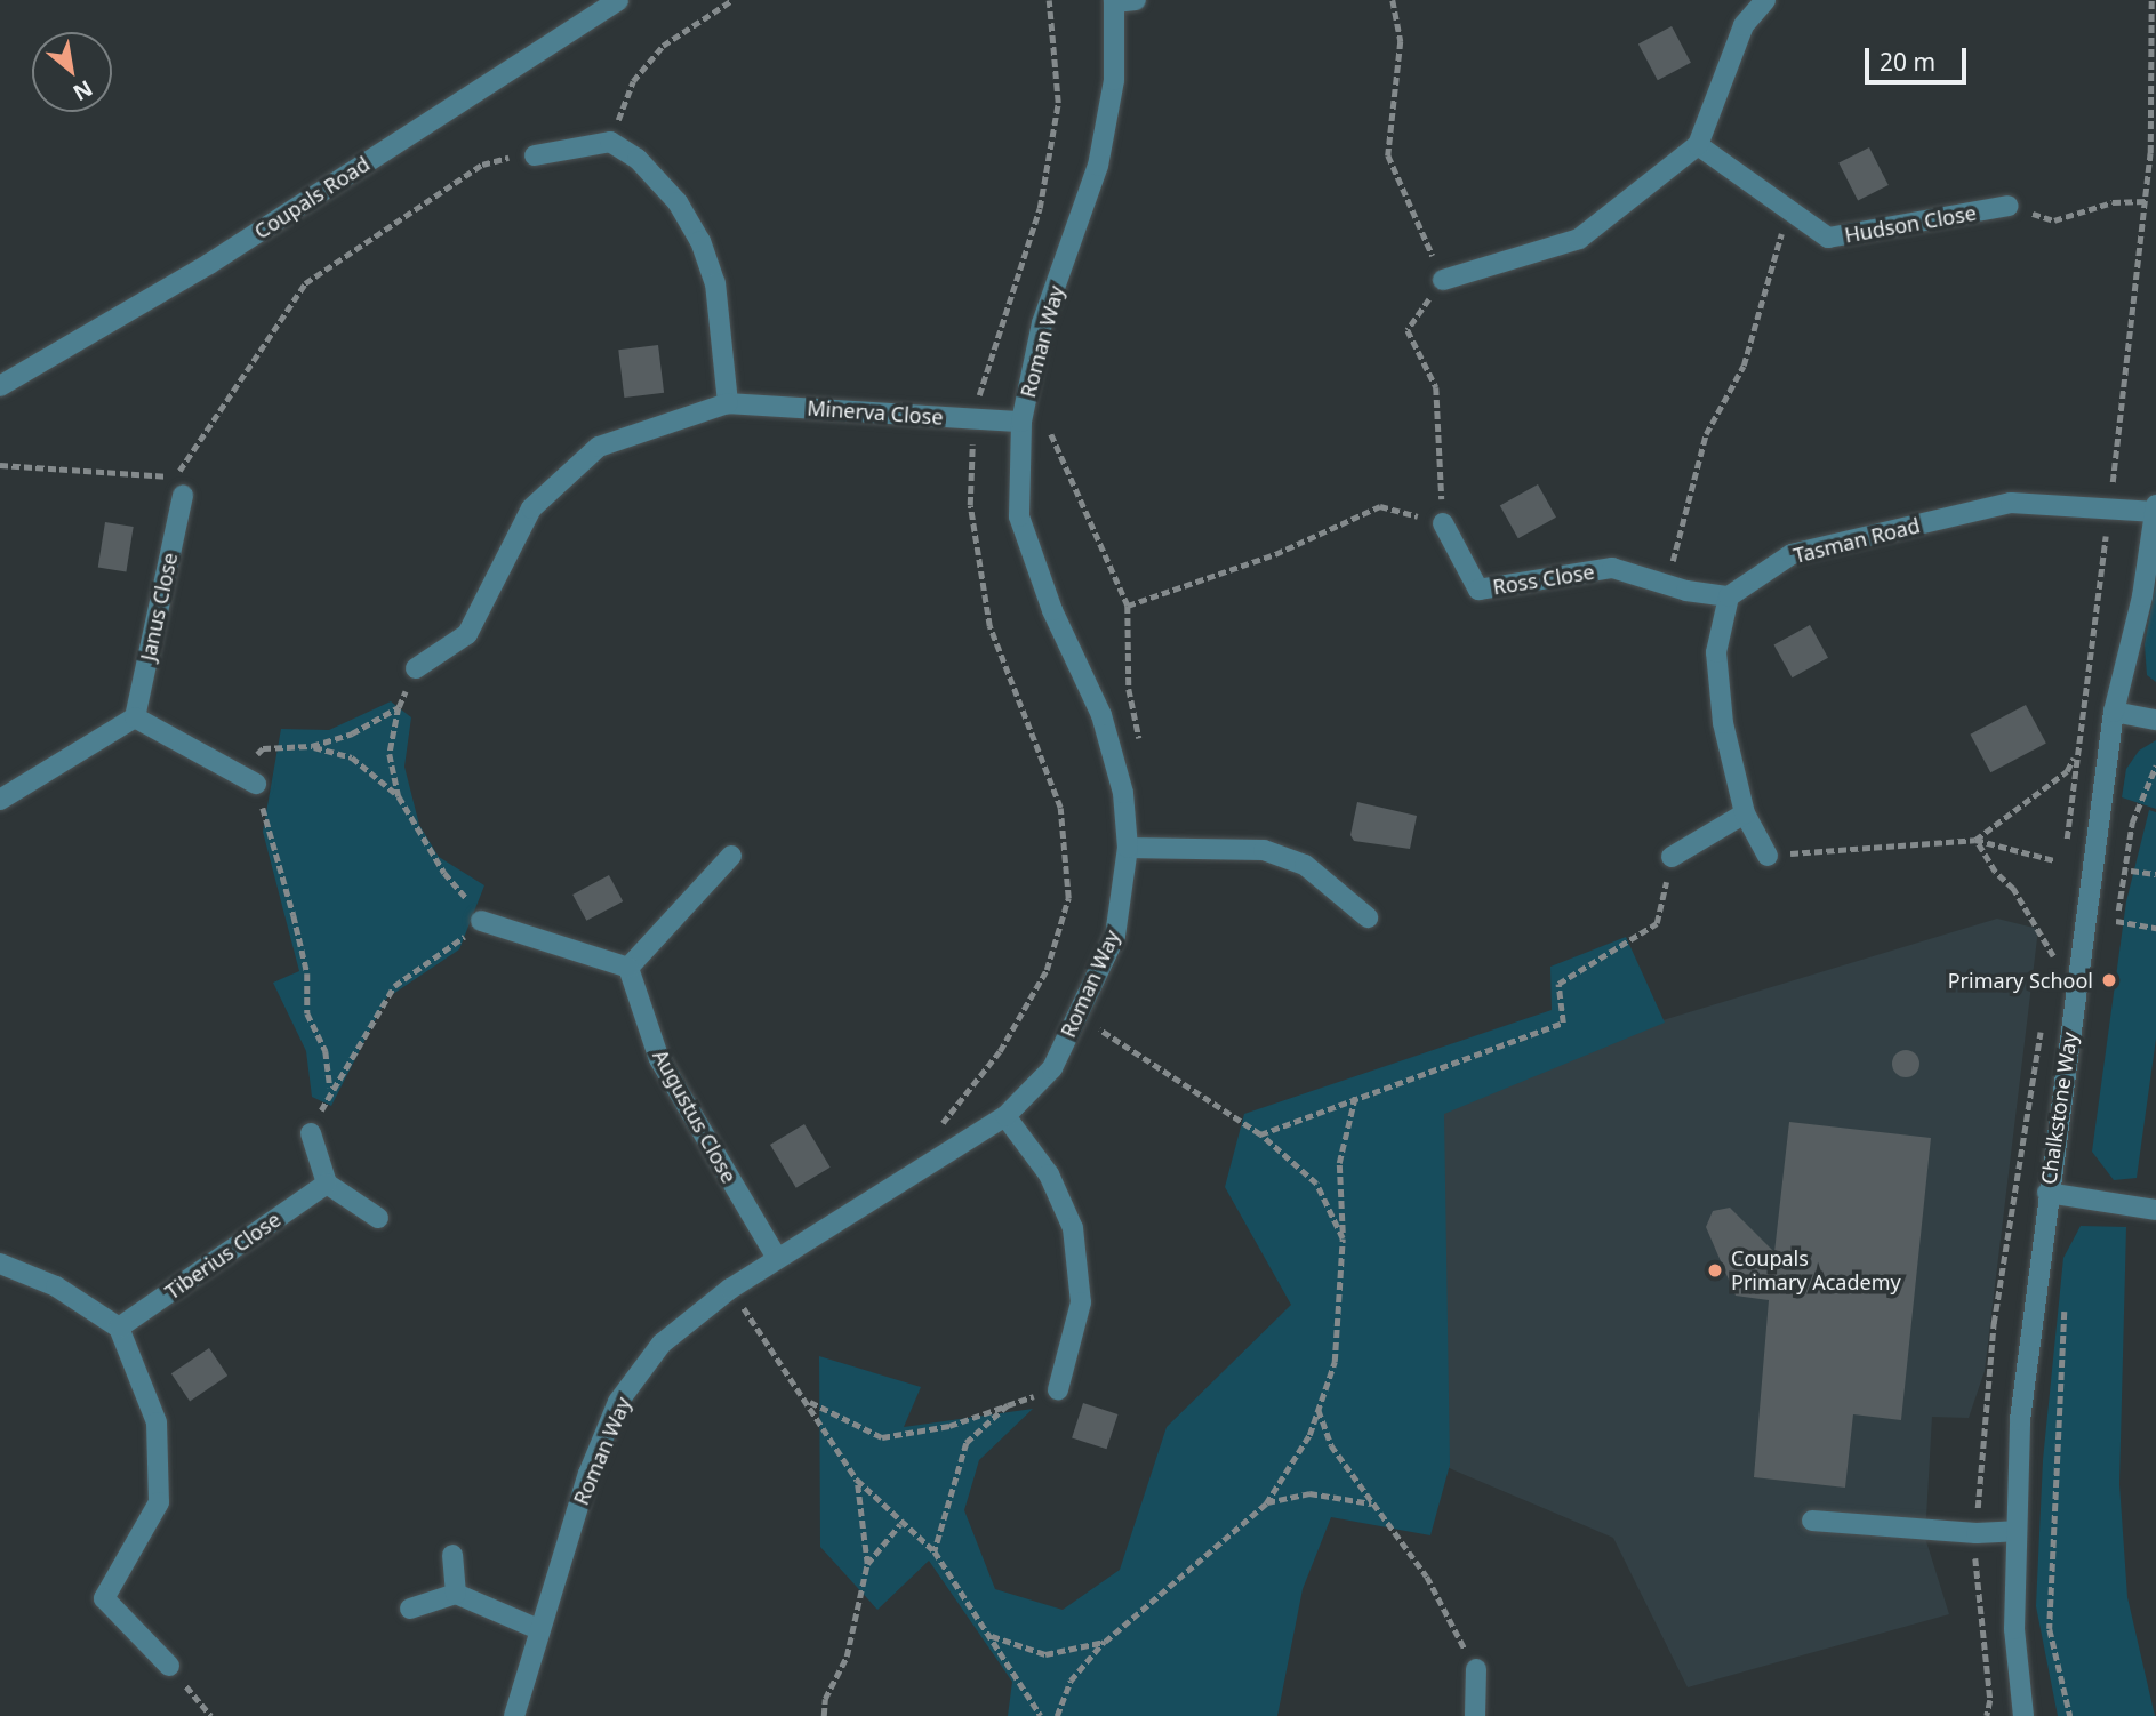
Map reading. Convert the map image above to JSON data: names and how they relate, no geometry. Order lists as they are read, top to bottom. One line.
{"streets":{"street":["Coupals Road","Hudson Close","Roman Way","Minerva Close","Tasman Road","Ross Close","Janus Close","Chalkstone Way","Augustus Close","Tiberius Close"]},"crossings":[["Roman Way","Minerva Close"],["Roman Way","Augustus Close"],["Tasman Road","Ross Close"],["Tasman Road","Chalkstone Way"]],"places":["Primary School","Coupals Primary Academy"],"scale_bar":"20 m","north":"bottom right"}
